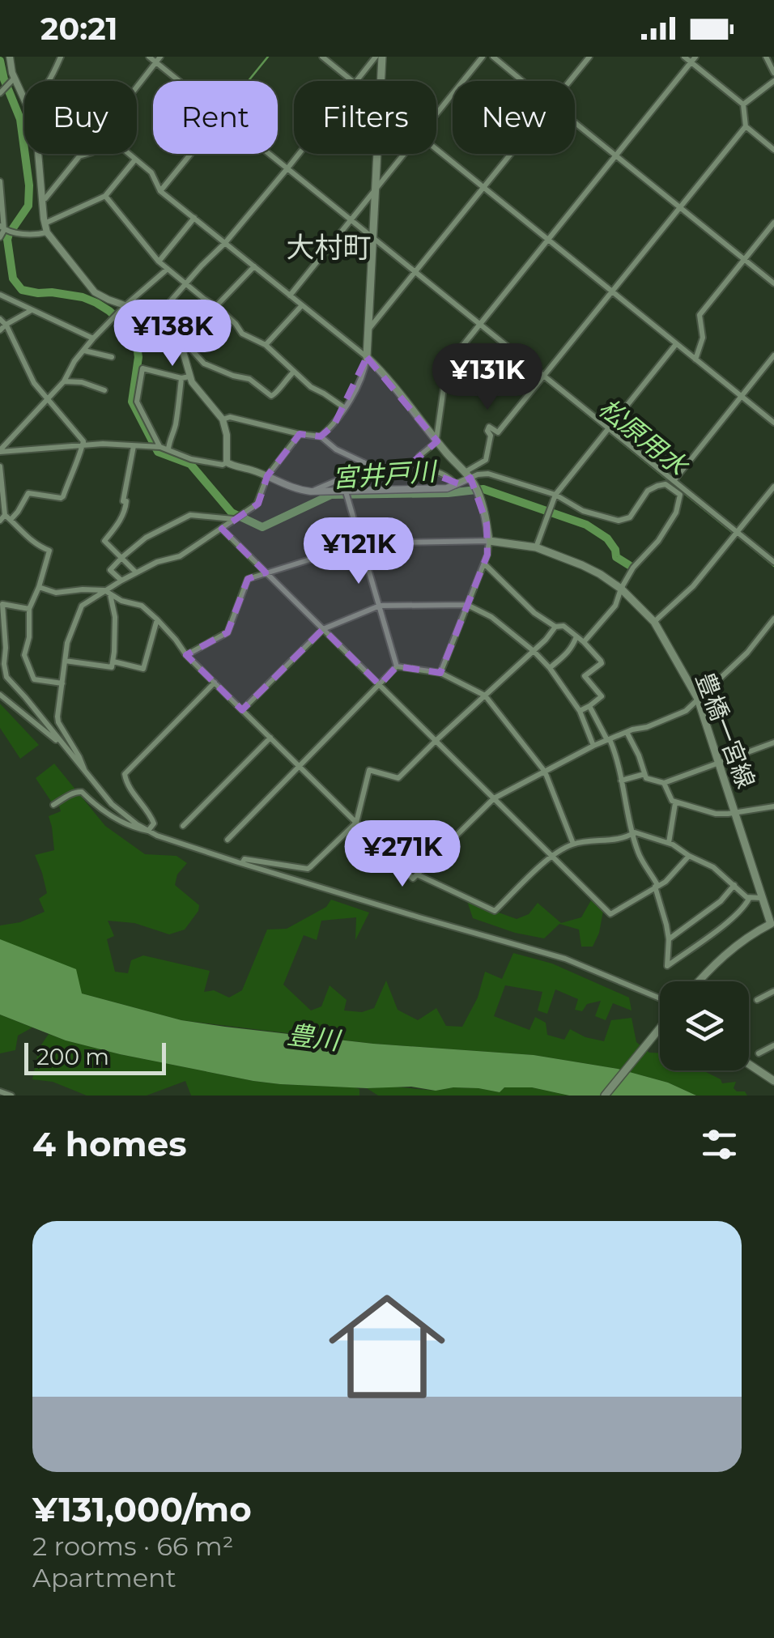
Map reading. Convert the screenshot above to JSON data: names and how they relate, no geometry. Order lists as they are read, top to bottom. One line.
{"streets":{"main road":["豊橋一宮線"]},"districts":["大村町"],"water":["松原用水","宮井戸川","豊川"],"scale_bar":"200 m","page":{"status":"20:21","chip":["Buy","Rent","Filters","New"],"price":["¥138K","¥131K","¥121K","¥271K"],"scale":"200 m","heading":"4 homes","list":[{"name":"¥131,000/mo","note":"2 rooms · 66 m² · Apartment"}]}}
